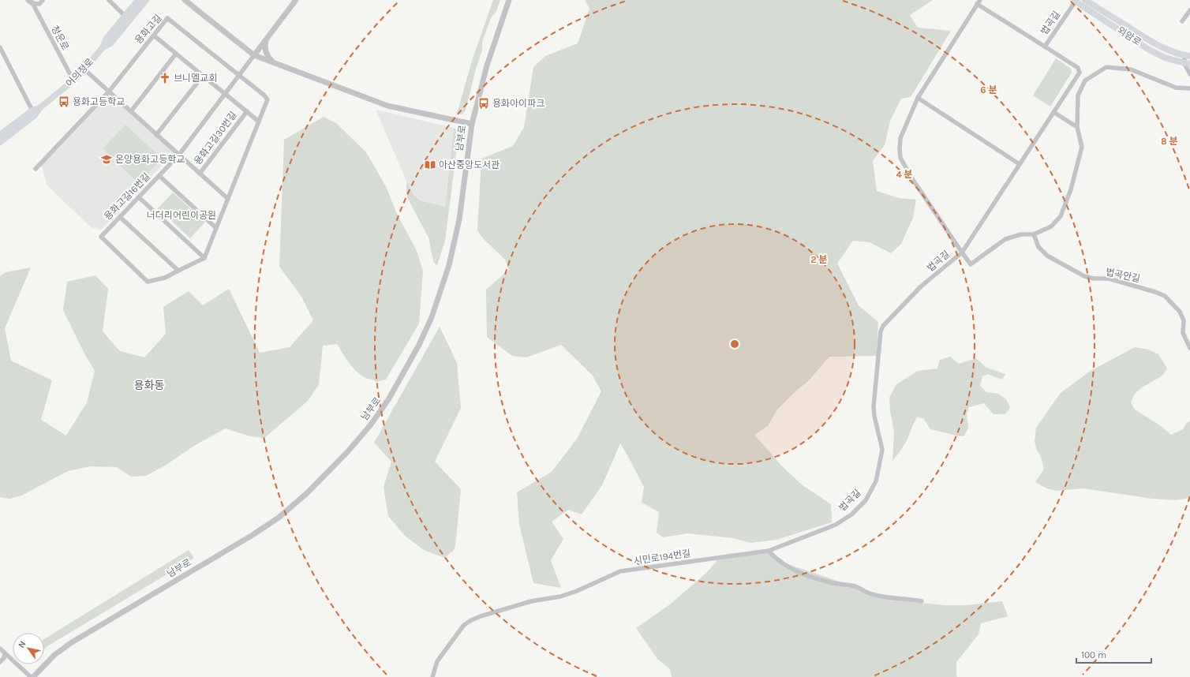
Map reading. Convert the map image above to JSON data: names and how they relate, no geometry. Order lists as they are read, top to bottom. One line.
{"streets":{"main road":["외암로","어의정로"],"street":["법곡길","용화고길","청운로","용화고길30번길","남부로","용화고길16번길","법곡안길","시민로194번길"]},"crossings":[["법곡길","외암로"],["법곡길","법곡안길"],["법곡길","시민로194번길"],["청운로","어의정로"],["용화고길30번길","용화고길16번길"]],"districts":["용화동"],"parks":["너더리어린이공원"],"places":{"church":["브니엘교회"],"bus stop":["용화고등학교","용화아이파크"],"school or university":["온양용화고등학교"],"library":["아산중앙도서관"]},"scale_bar":"100 m","north":"top left","rings":["6 분","8 분","4 분","2 분"]}
